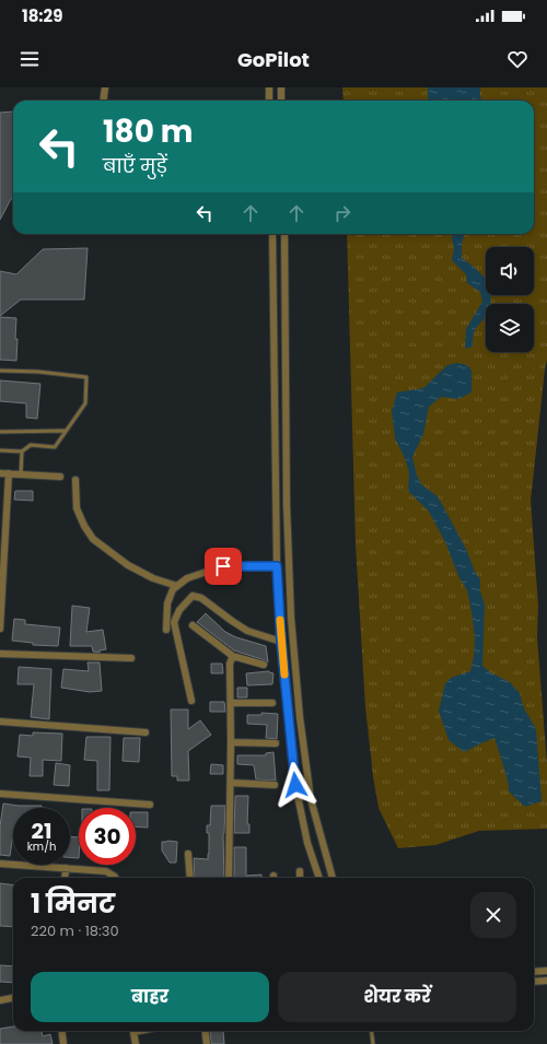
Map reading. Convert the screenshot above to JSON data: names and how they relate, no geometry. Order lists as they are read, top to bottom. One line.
{"page":{"status":"18:29","header":"GoPilot","turn":["180 m","बाएँ मुड़ें"],"speed":"21 km/h","limit":"30","heading":["1 मिनट","220 m · 18:30"],"buttons":["बाहर","शेयर करें"]}}
